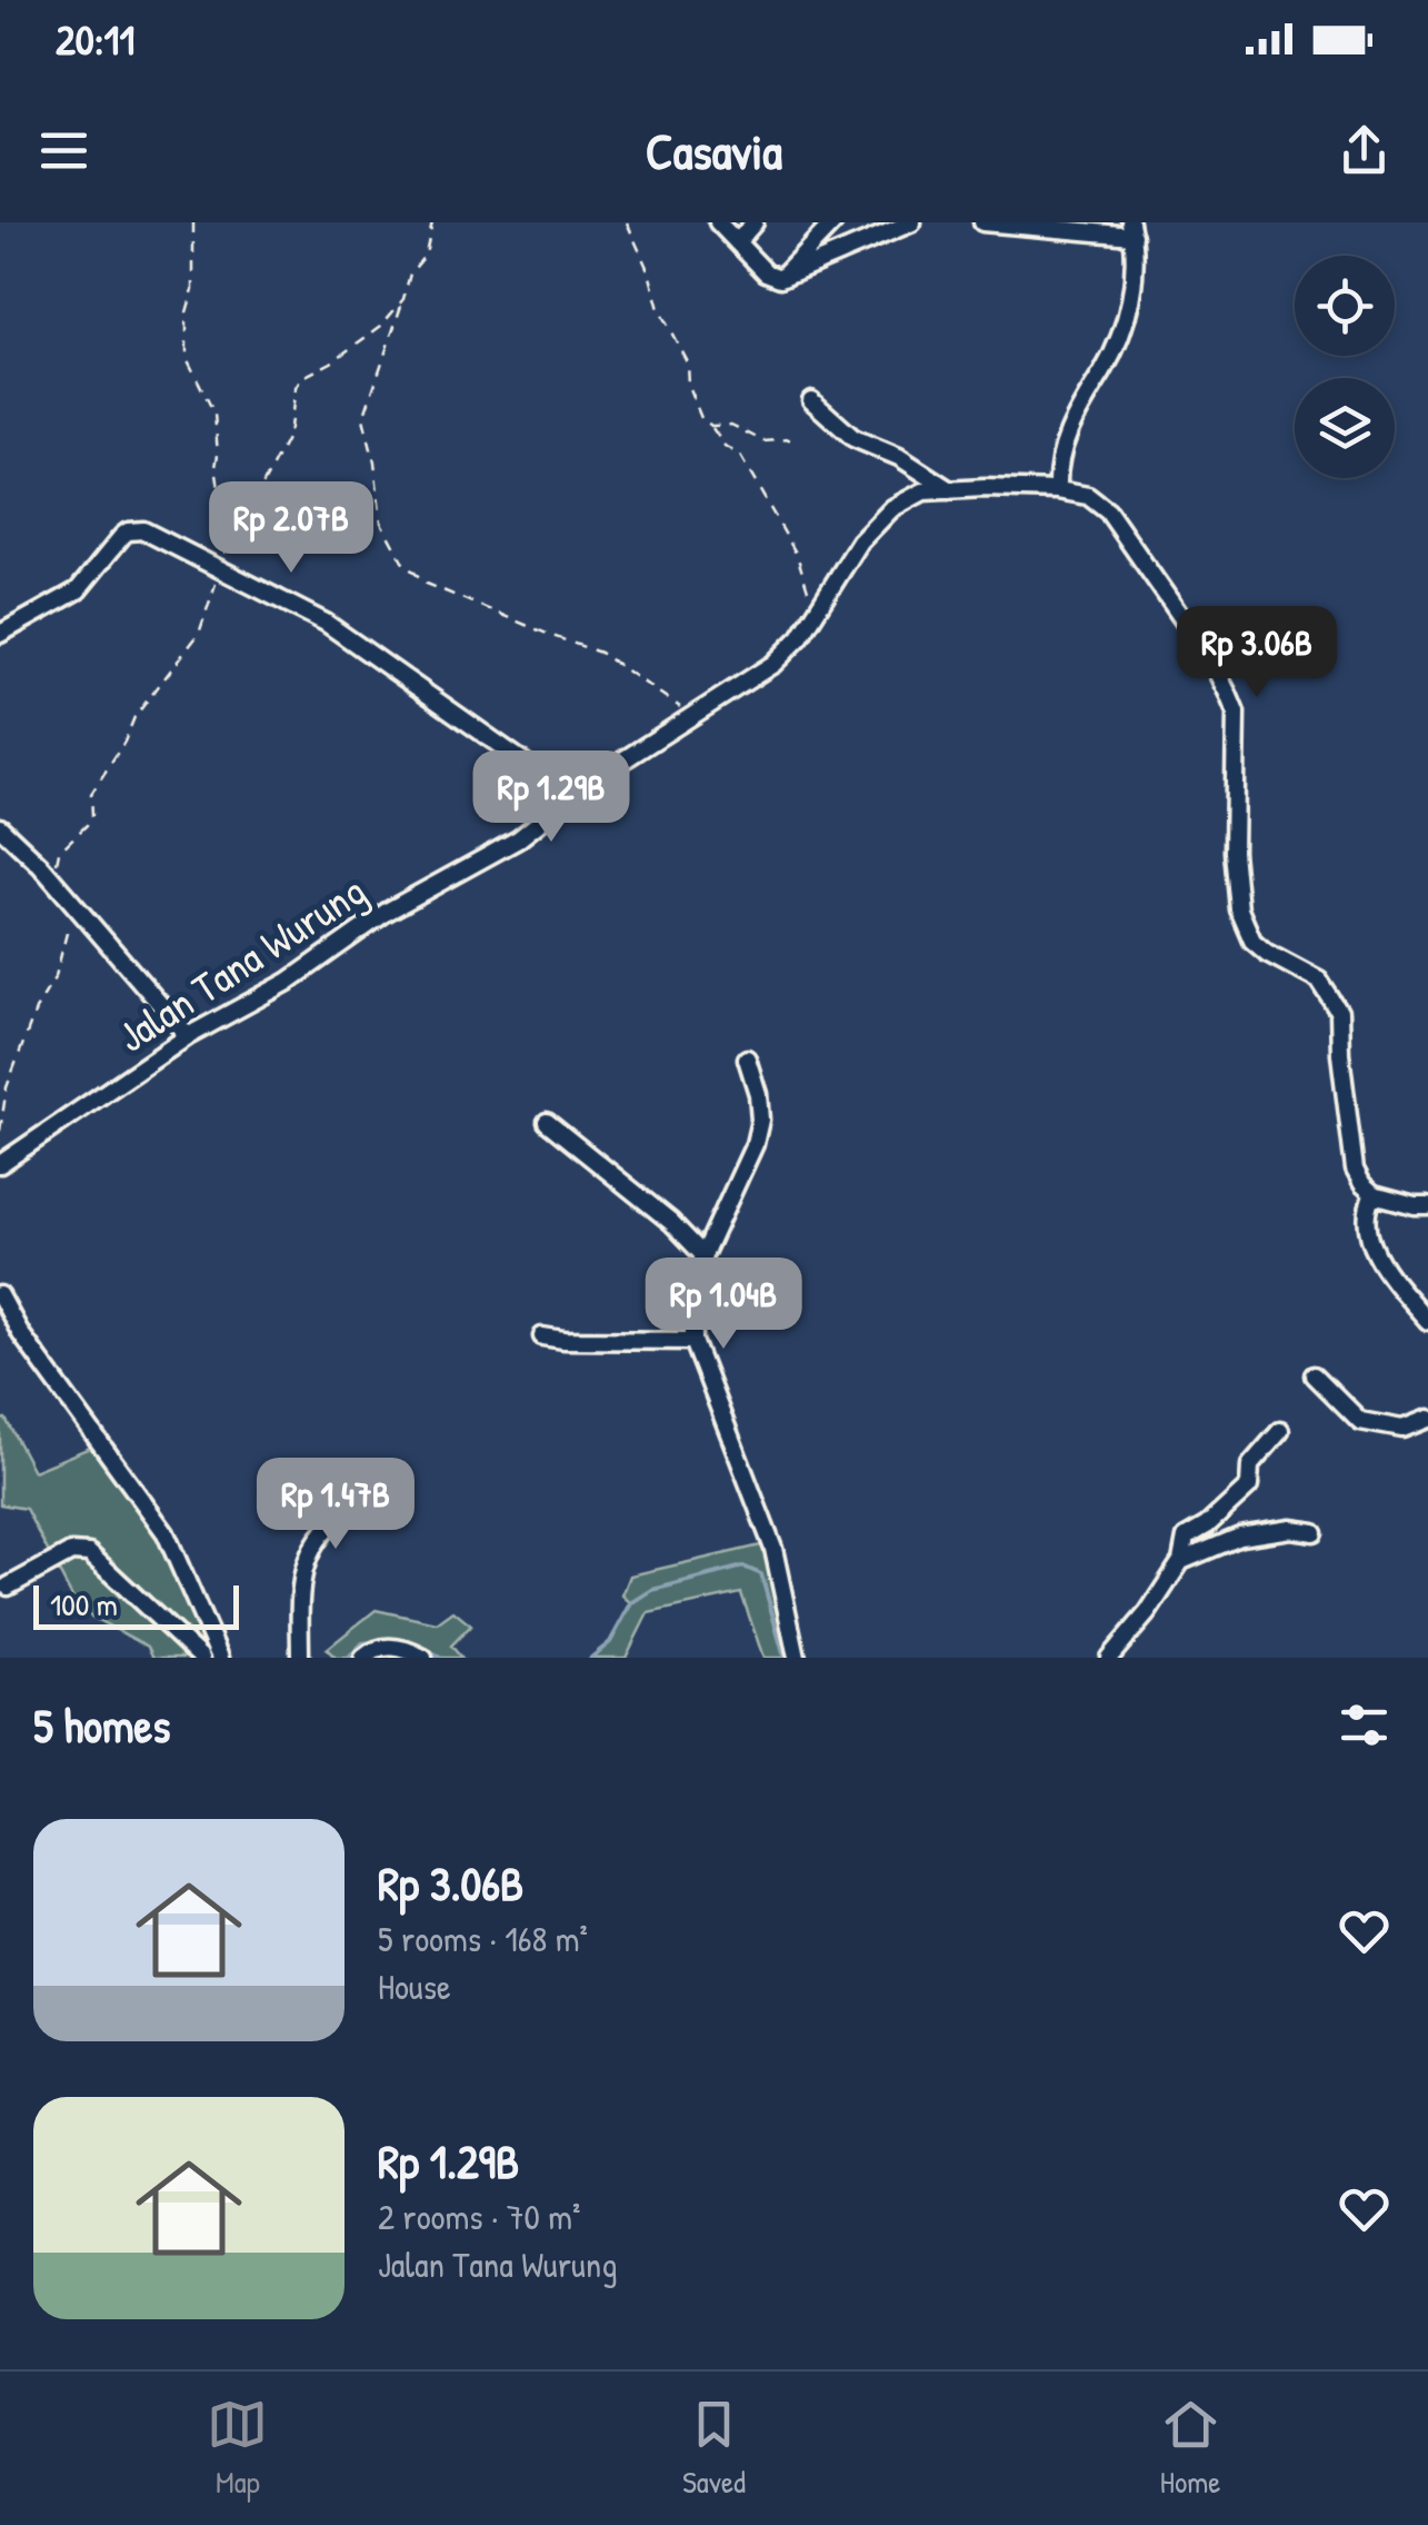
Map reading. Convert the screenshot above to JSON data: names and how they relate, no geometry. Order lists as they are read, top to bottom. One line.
{"streets":{"street":["Jalan Tana Wurung"]},"scale_bar":"100 m","page":{"status":"20:11","header":"Casavia","price":["Rp 2.07B","Rp 3.06B","Rp 1.29B","Rp 1.04B","Rp 1.47B"],"scale":"100 m","heading":"5 homes","list":[{"name":"Rp 3.06B","note":"5 rooms · 168 m² · House"},{"name":"Rp 1.29B","note":"2 rooms · 70 m² · Jalan Tana Wurung"}],"tabs":["Map","Saved","Home"]}}
